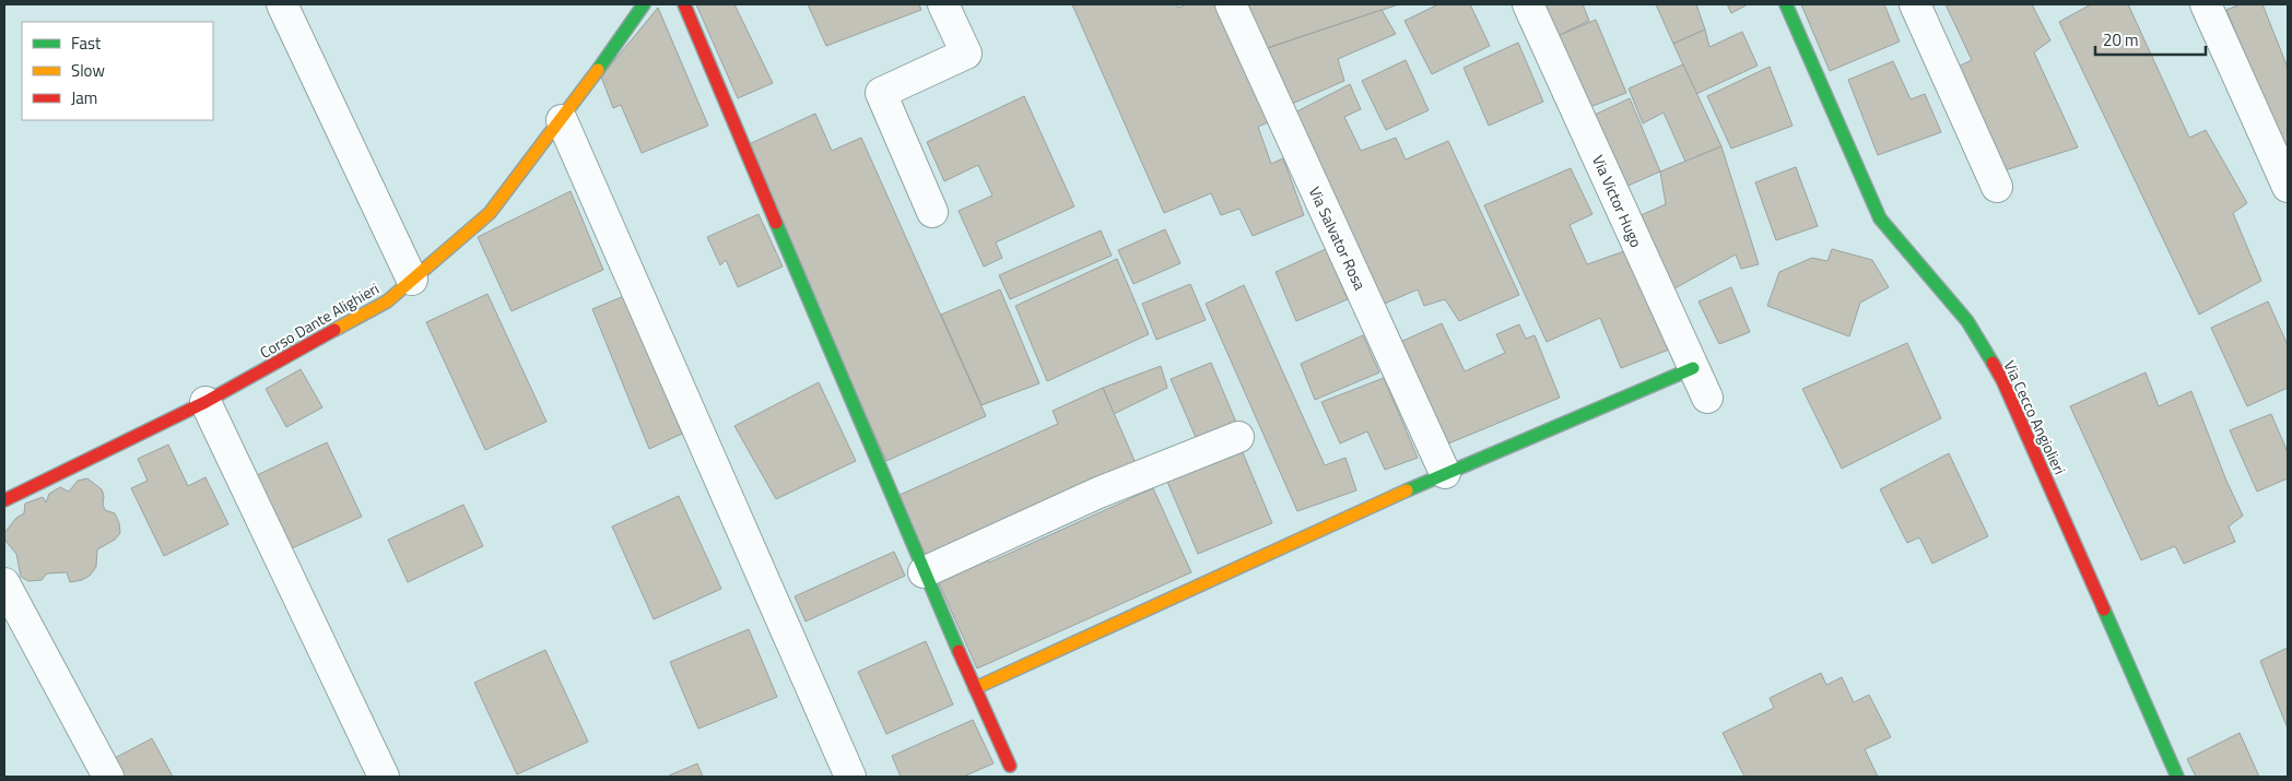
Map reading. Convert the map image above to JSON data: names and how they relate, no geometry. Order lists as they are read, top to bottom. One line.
{"streets":{"street":["Via Victor Hugo","Via Salvator Rosa","Corso Dante Alighieri","Via Cecco Angiolieri"]},"legend":["Fast","Slow","Jam"],"scale_bar":"20 m"}
